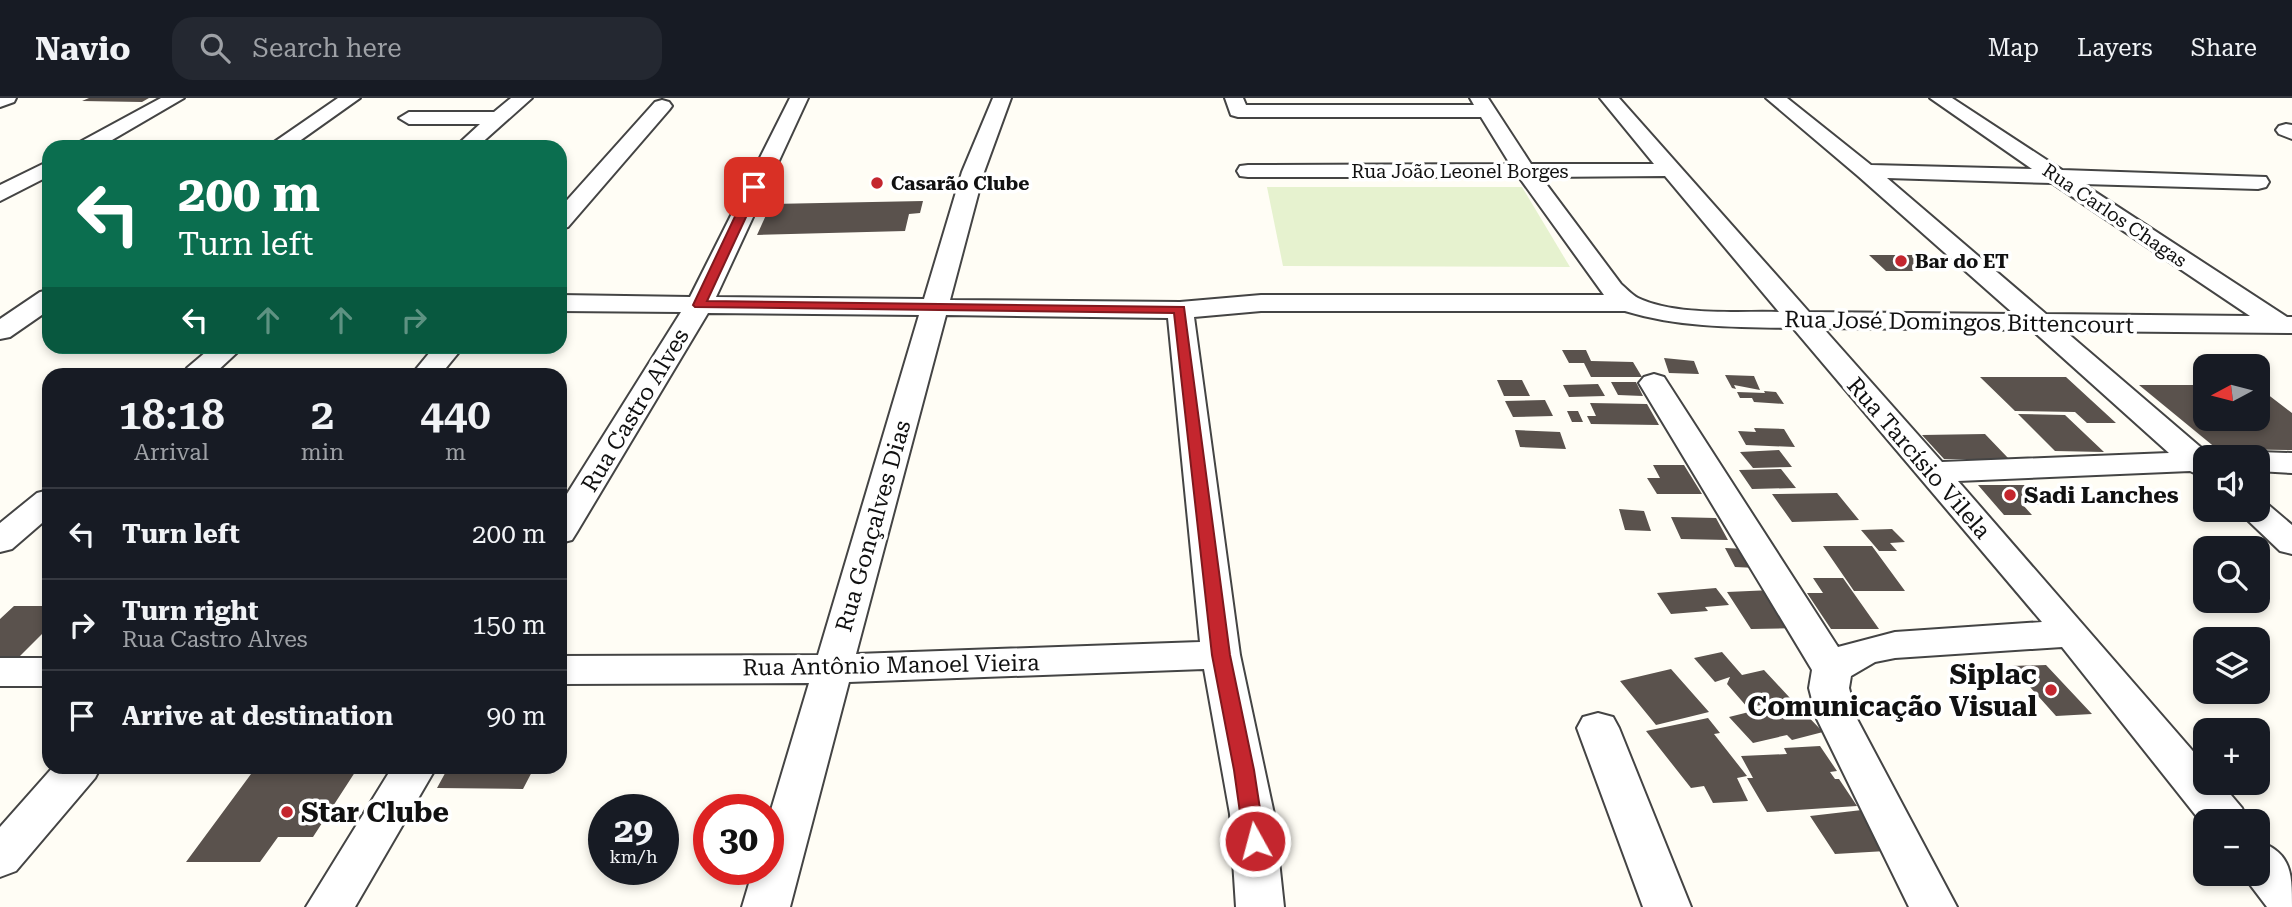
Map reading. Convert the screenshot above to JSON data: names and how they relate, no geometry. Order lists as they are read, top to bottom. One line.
{"streets":{"street":["Rua João Leonel Borges","Rua Carlos Chagas","Rua José Domingos Bittencourt","Rua Castro Alves","Rua Tarcísio Vilela","Rua Gonçalves Dias","Rua Antônio Manoel Vieira"]},"crossings":[["Rua João Leonel Borges","Rua Tarcísio Vilela"],["Rua Carlos Chagas","Rua José Domingos Bittencourt"],["Rua José Domingos Bittencourt","Rua Tarcísio Vilela"],["Rua Gonçalves Dias","Rua Antônio Manoel Vieira"]],"places":["Casarão Clube","Bar do ET","Sadi Lanches","Siplac Comunicação Visual","Star Clube"],"north":"left","page":{"header":"Navio","search":"Search here","nav":["Map","Layers","Share"],"turn":["200 m","Turn left"],"map_buttons":["+","−"],"eta":["18:18","Arrival","2","min","440","m"],"list":[{"name":"Turn left","value":"200 m"},{"name":"Turn right","note":"Rua Castro Alves","value":"150 m"},{"name":"Arrive at destination","value":"90 m"}],"speed":"29 km/h","limit":"30"}}
